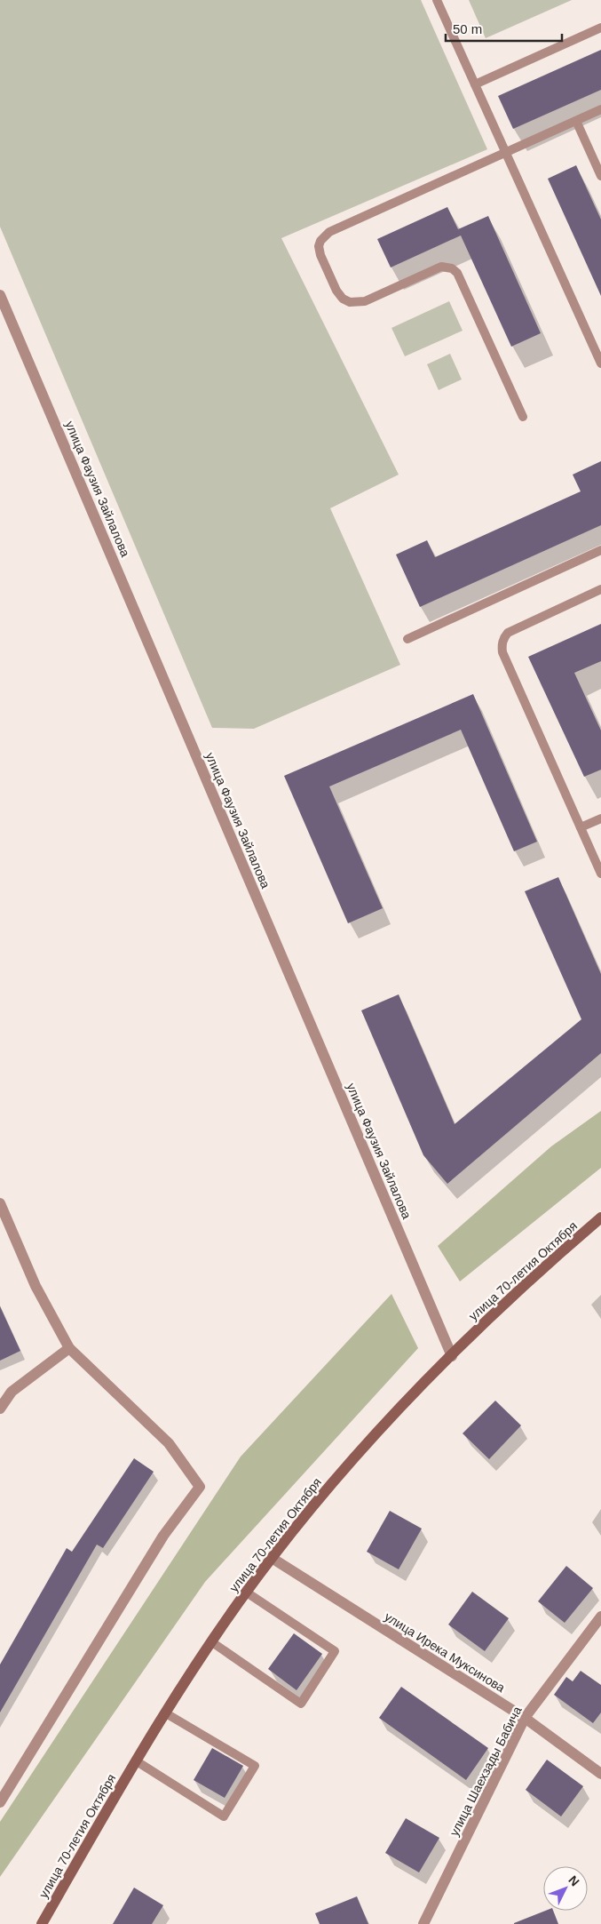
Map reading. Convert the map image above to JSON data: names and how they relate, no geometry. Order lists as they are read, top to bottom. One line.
{"streets":{"main road":["улица 70-летия Октября"],"street":["улица Фаузия Зайлалова","улица Ирека Муксинова","улица Шаехзады Бабича"]},"crossings":[["улица Фаузия Зайлалова","улица 70-летия Октября"],["улица 70-летия Октября","улица Ирека Муксинова"],["улица Ирека Муксинова","улица Шаехзады Бабича"]],"scale_bar":"50 m","north":"top right"}
